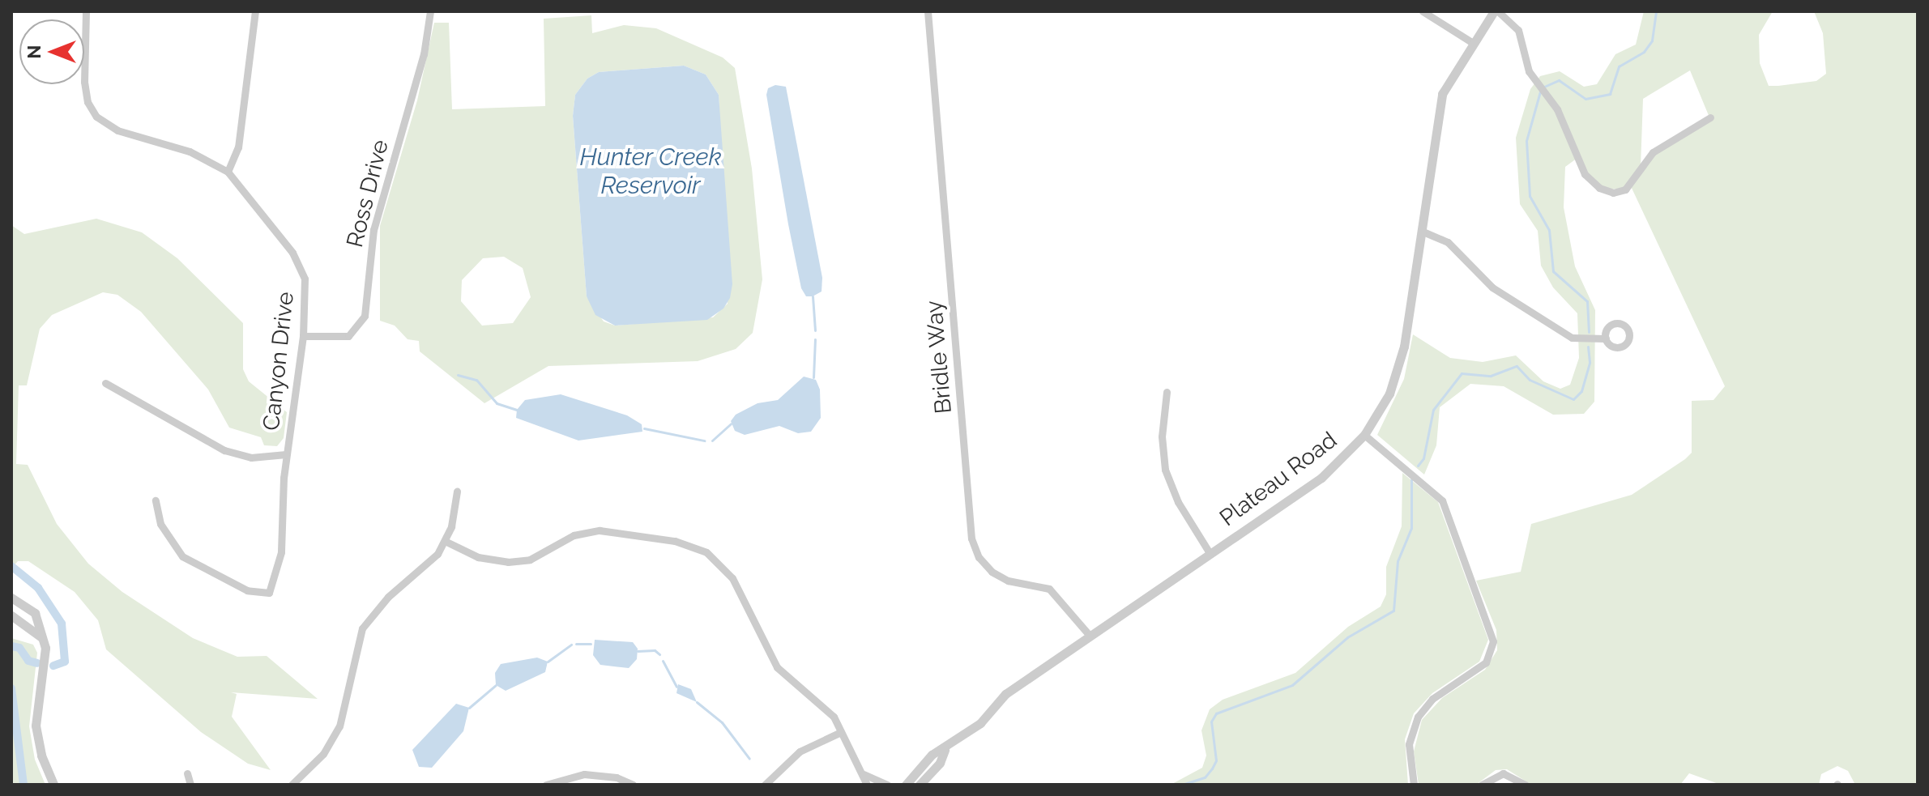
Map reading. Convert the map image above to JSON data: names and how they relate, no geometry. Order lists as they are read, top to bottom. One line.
{"streets":{"street":["Ross Drive","Bridle Way","Canyon Drive","Plateau Road"]},"crossings":[["Ross Drive","Canyon Drive"],["Bridle Way","Plateau Road"]],"water":["Hunter Creek Reservoir"],"north":"left"}
